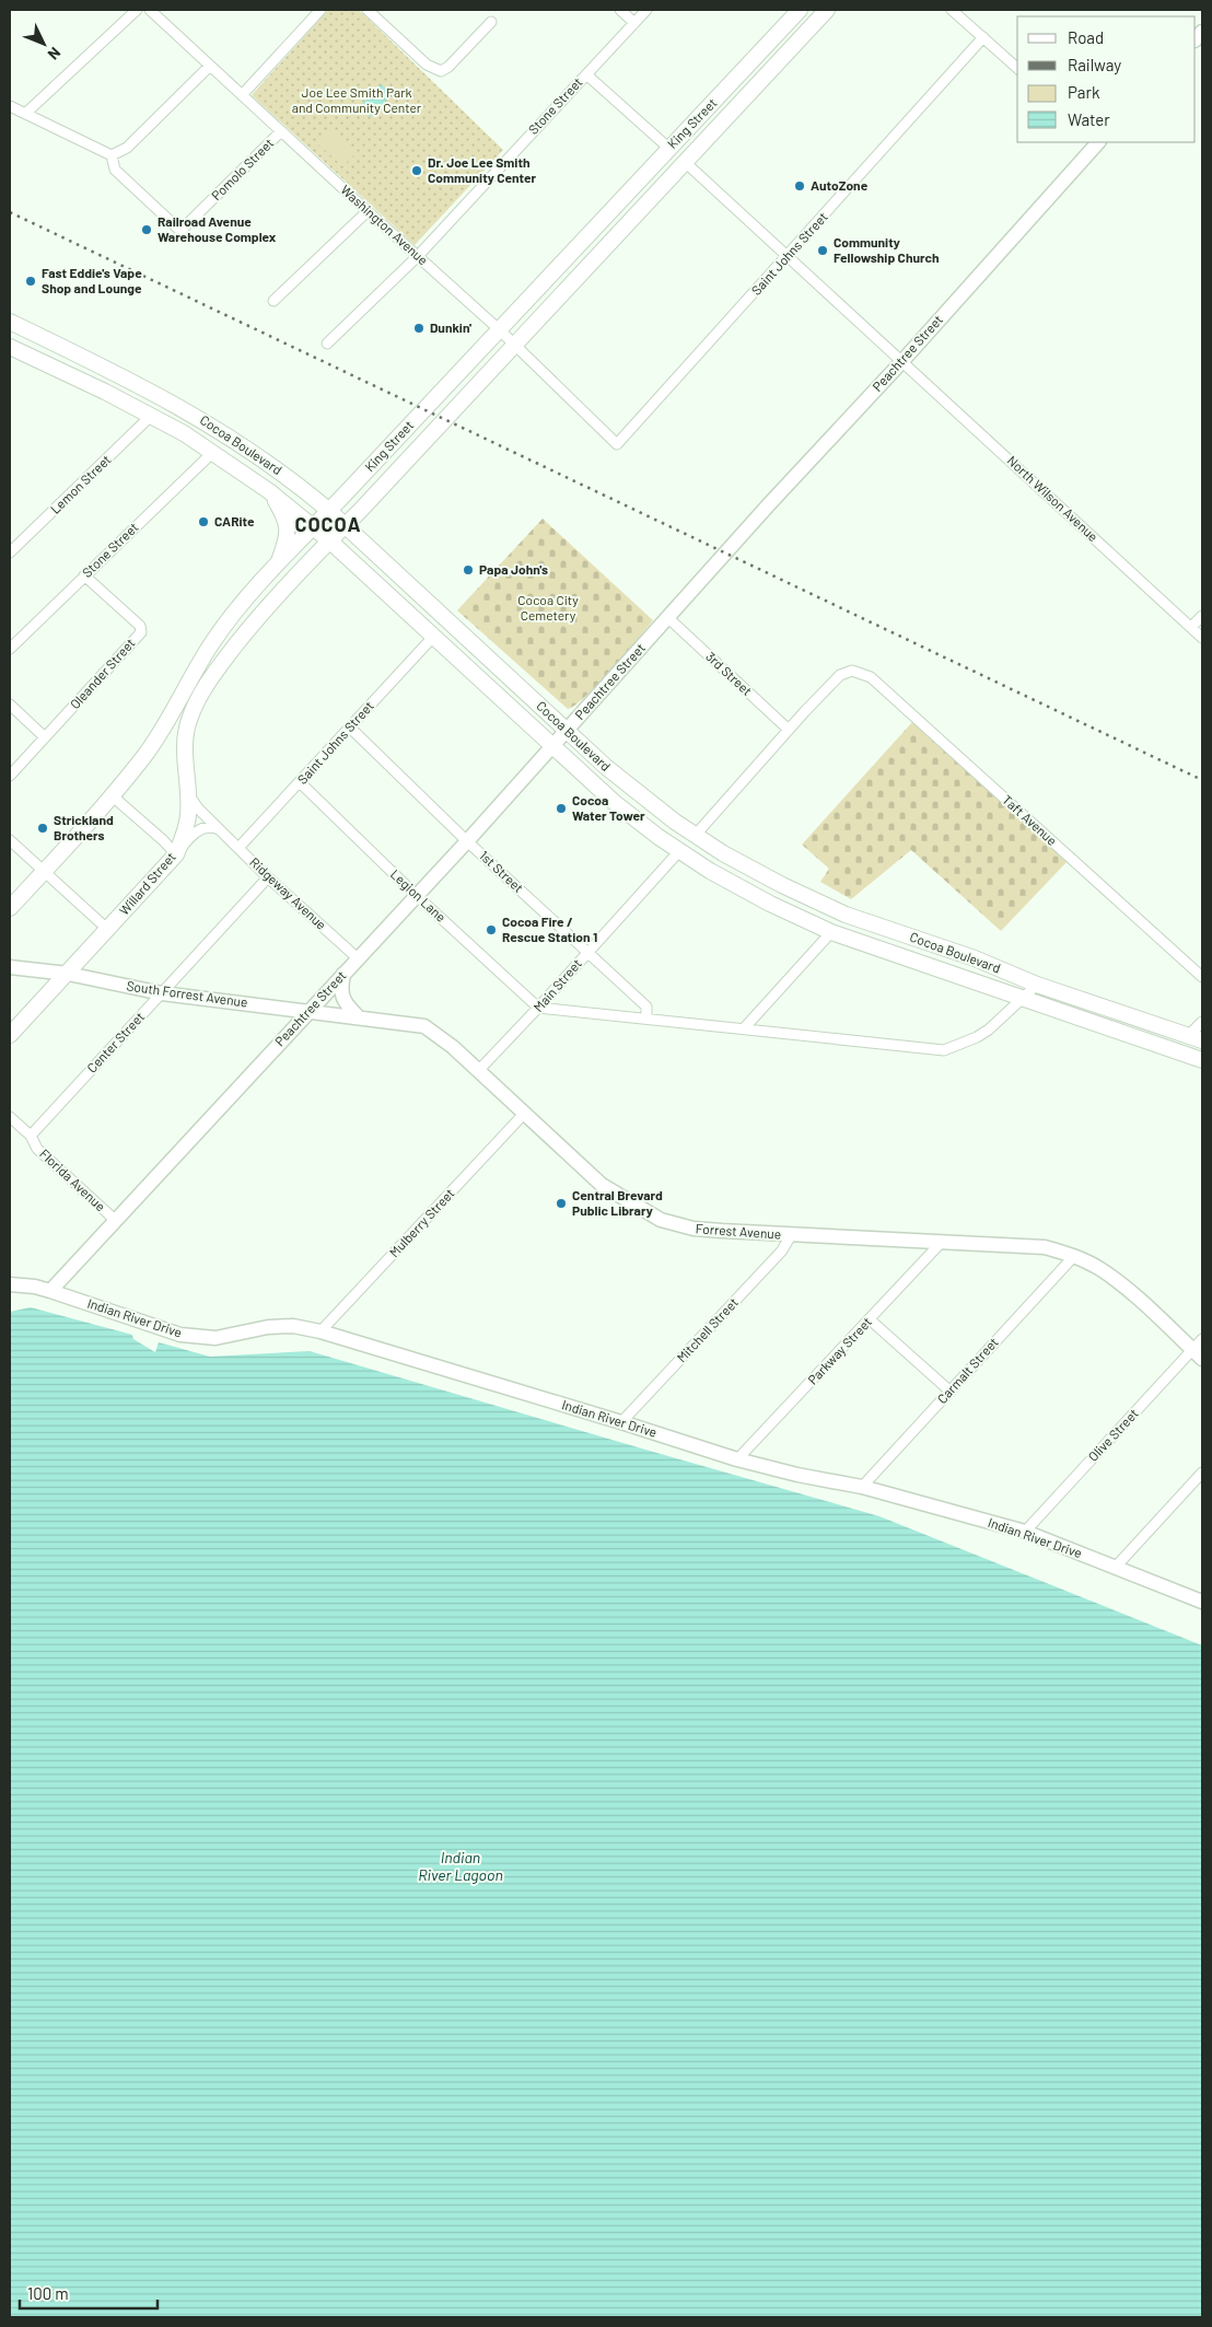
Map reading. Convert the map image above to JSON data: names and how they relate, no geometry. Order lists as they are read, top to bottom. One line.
{"streets":{"main road":["King Street","Cocoa Boulevard","Willard Street"],"street":["Stone Street","Pomolo Street","Washington Avenue","Saint Johns Street","Peachtree Street","Lemon Street","North Wilson Avenue","Oleander Street","3rd Street","Taft Avenue","1st Street","Ridgeway Avenue","Legion Lane","Main Street","South Forrest Avenue","Center Street","Florida Avenue","Mulberry Street","Forrest Avenue","Indian River Drive","Mitchell Street","Parkway Street","Carmalt Street","Olive Street"]},"crossings":[["Stone Street","Washington Avenue"],["Stone Street","Cocoa Boulevard"],["Stone Street","Oleander Street"],["King Street","Washington Avenue"],["King Street","Cocoa Boulevard"],["King Street","North Wilson Avenue"],["King Street","Willard Street"],["Pomolo Street","Washington Avenue"],["Washington Avenue","Saint Johns Street"],["Saint Johns Street","Cocoa Boulevard"],["Saint Johns Street","North Wilson Avenue"],["Saint Johns Street","1st Street"],["Saint Johns Street","Ridgeway Avenue"],["Saint Johns Street","Legion Lane"],["Peachtree Street","Cocoa Boulevard"],["Peachtree Street","North Wilson Avenue"],["Peachtree Street","3rd Street"],["Peachtree Street","1st Street"],["Peachtree Street","Ridgeway Avenue"],["Peachtree Street","Legion Lane"],["Peachtree Street","South Forrest Avenue"],["Peachtree Street","Florida Avenue"],["Peachtree Street","Forrest Avenue"],["Peachtree Street","Indian River Drive"],["Cocoa Boulevard","Lemon Street"],["Cocoa Boulevard","Main Street"],["3rd Street","Taft Avenue"],["1st Street","Main Street"],["Willard Street","Ridgeway Avenue"],["Willard Street","South Forrest Avenue"],["Ridgeway Avenue","Center Street"],["Legion Lane","Main Street"],["Main Street","Forrest Avenue"],["South Forrest Avenue","Center Street"],["South Forrest Avenue","Forrest Avenue"],["Center Street","Florida Avenue"],["Mulberry Street","Forrest Avenue"],["Mulberry Street","Indian River Drive"],["Forrest Avenue","Mitchell Street"],["Forrest Avenue","Parkway Street"],["Forrest Avenue","Carmalt Street"],["Forrest Avenue","Olive Street"],["Indian River Drive","Mitchell Street"],["Indian River Drive","Parkway Street"],["Indian River Drive","Carmalt Street"],["Indian River Drive","Olive Street"]],"districts":["COCOA"],"water":["Indian River Lagoon"],"parks":["Joe Lee Smith Park and Community Center","Cocoa City Cemetery"],"places":["Dr. Joe Lee Smith Community Center","AutoZone","Railroad Avenue Warehouse Complex","Community Fellowship Church","Fast Eddie's Vape Shop and Lounge","Dunkin'","CARite","Papa John's","Cocoa Water Tower","Strickland Brothers","Cocoa Fire / Rescue Station 1","Central Brevard Public Library"],"legend":["Road","Railway","Park","Water"],"scale_bar":"100 m","north":"bottom right"}
